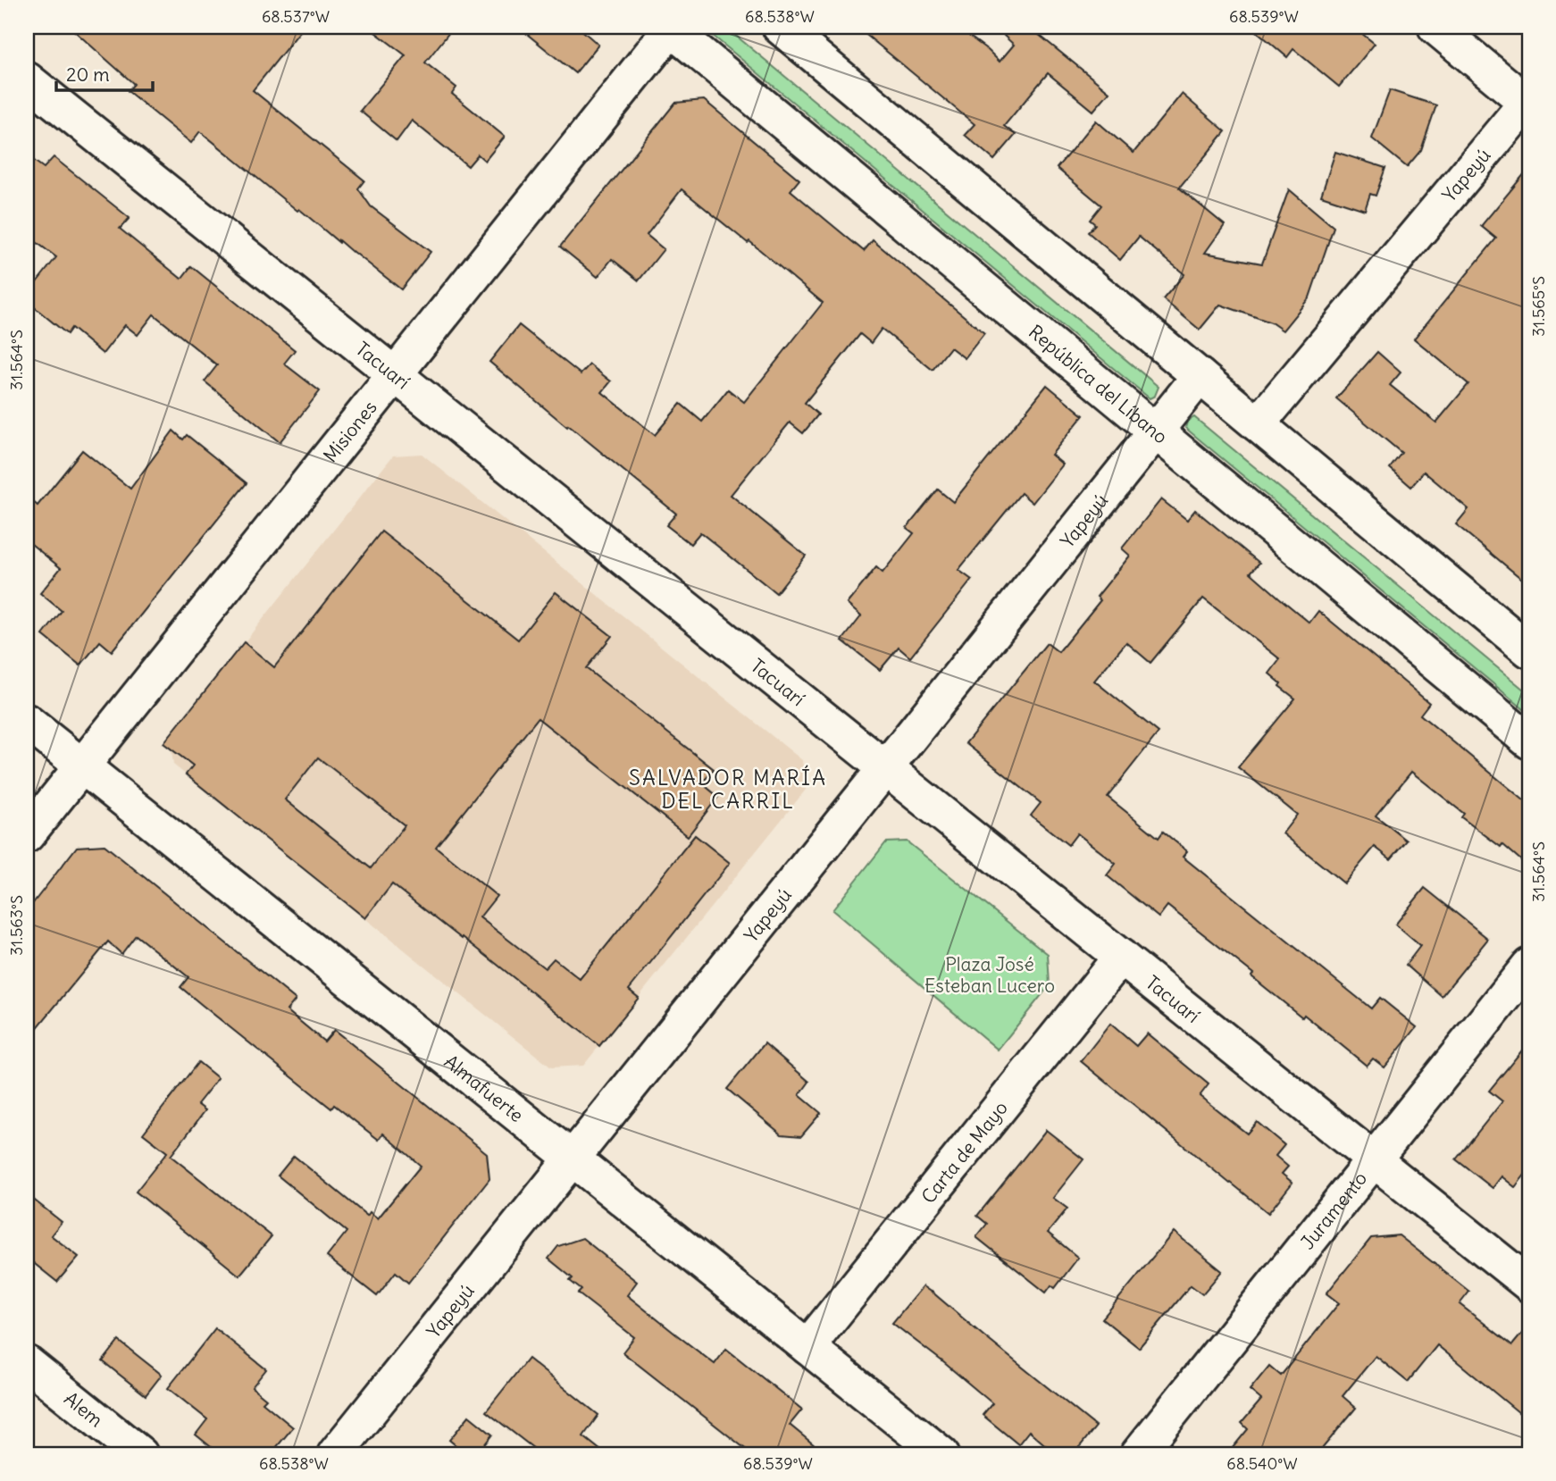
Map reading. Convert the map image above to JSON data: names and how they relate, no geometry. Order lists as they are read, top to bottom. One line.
{"streets":{"street":["Yapeyú","Tacuarí","República del Líbano","Misiones","Almafuerte","Carta de Mayo","Juramento","Alem"]},"crossings":[["Yapeyú","Tacuarí"],["Yapeyú","República del Líbano"],["Yapeyú","Almafuerte"],["Tacuarí","Misiones"],["Tacuarí","Carta de Mayo"],["Tacuarí","Juramento"],["República del Líbano","Misiones"],["Misiones","Almafuerte"],["Almafuerte","Carta de Mayo"]],"districts":["SALVADOR MARÍA DEL CARRIL"],"parks":["Plaza José Esteban Lucero"],"scale_bar":"20 m","coordinates":["68.537°W","68.538°W","68.539°W","31.565°S","31.564°S","31.563°S","68.540°W"]}
